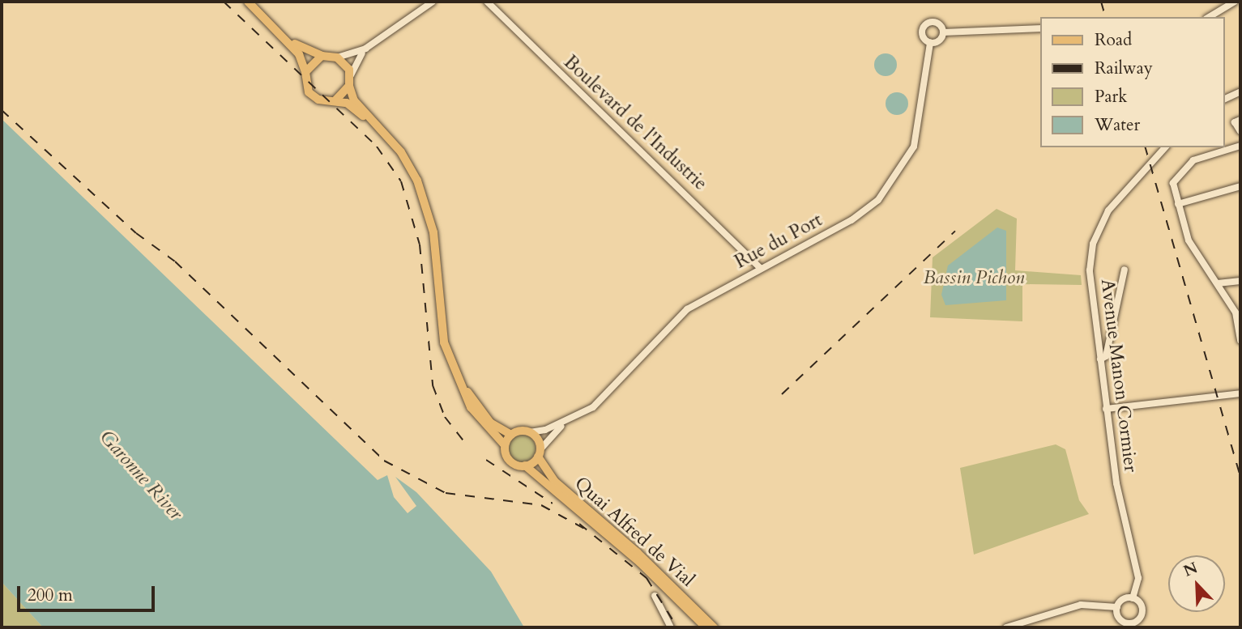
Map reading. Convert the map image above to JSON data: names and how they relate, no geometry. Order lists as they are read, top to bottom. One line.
{"streets":{"main road":["Quai Alfred de Vial"],"street":["Boulevard de l'Industrie","Rue du Port","Avenue Manon Cormier"]},"crossings":[["Boulevard de l'Industrie","Rue du Port"],["Rue du Port","Quai Alfred de Vial"]],"water":["Garonne River"],"parks":["Bassin Pichon"],"legend":["Road","Railway","Park","Water"],"scale_bar":"200 m","north":"top left"}
